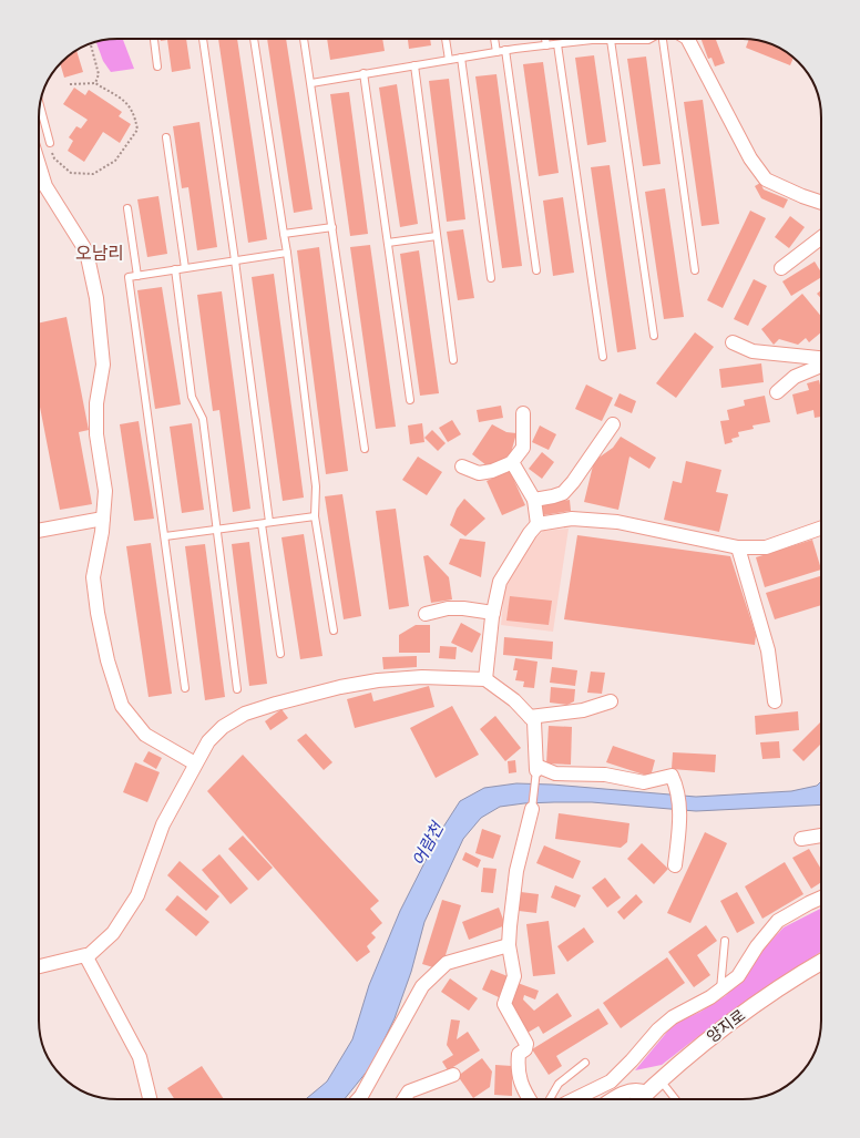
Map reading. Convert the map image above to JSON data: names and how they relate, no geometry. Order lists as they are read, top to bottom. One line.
{"streets":{"street":["양지로"]},"districts":["오남리"],"water":["어람천"]}
